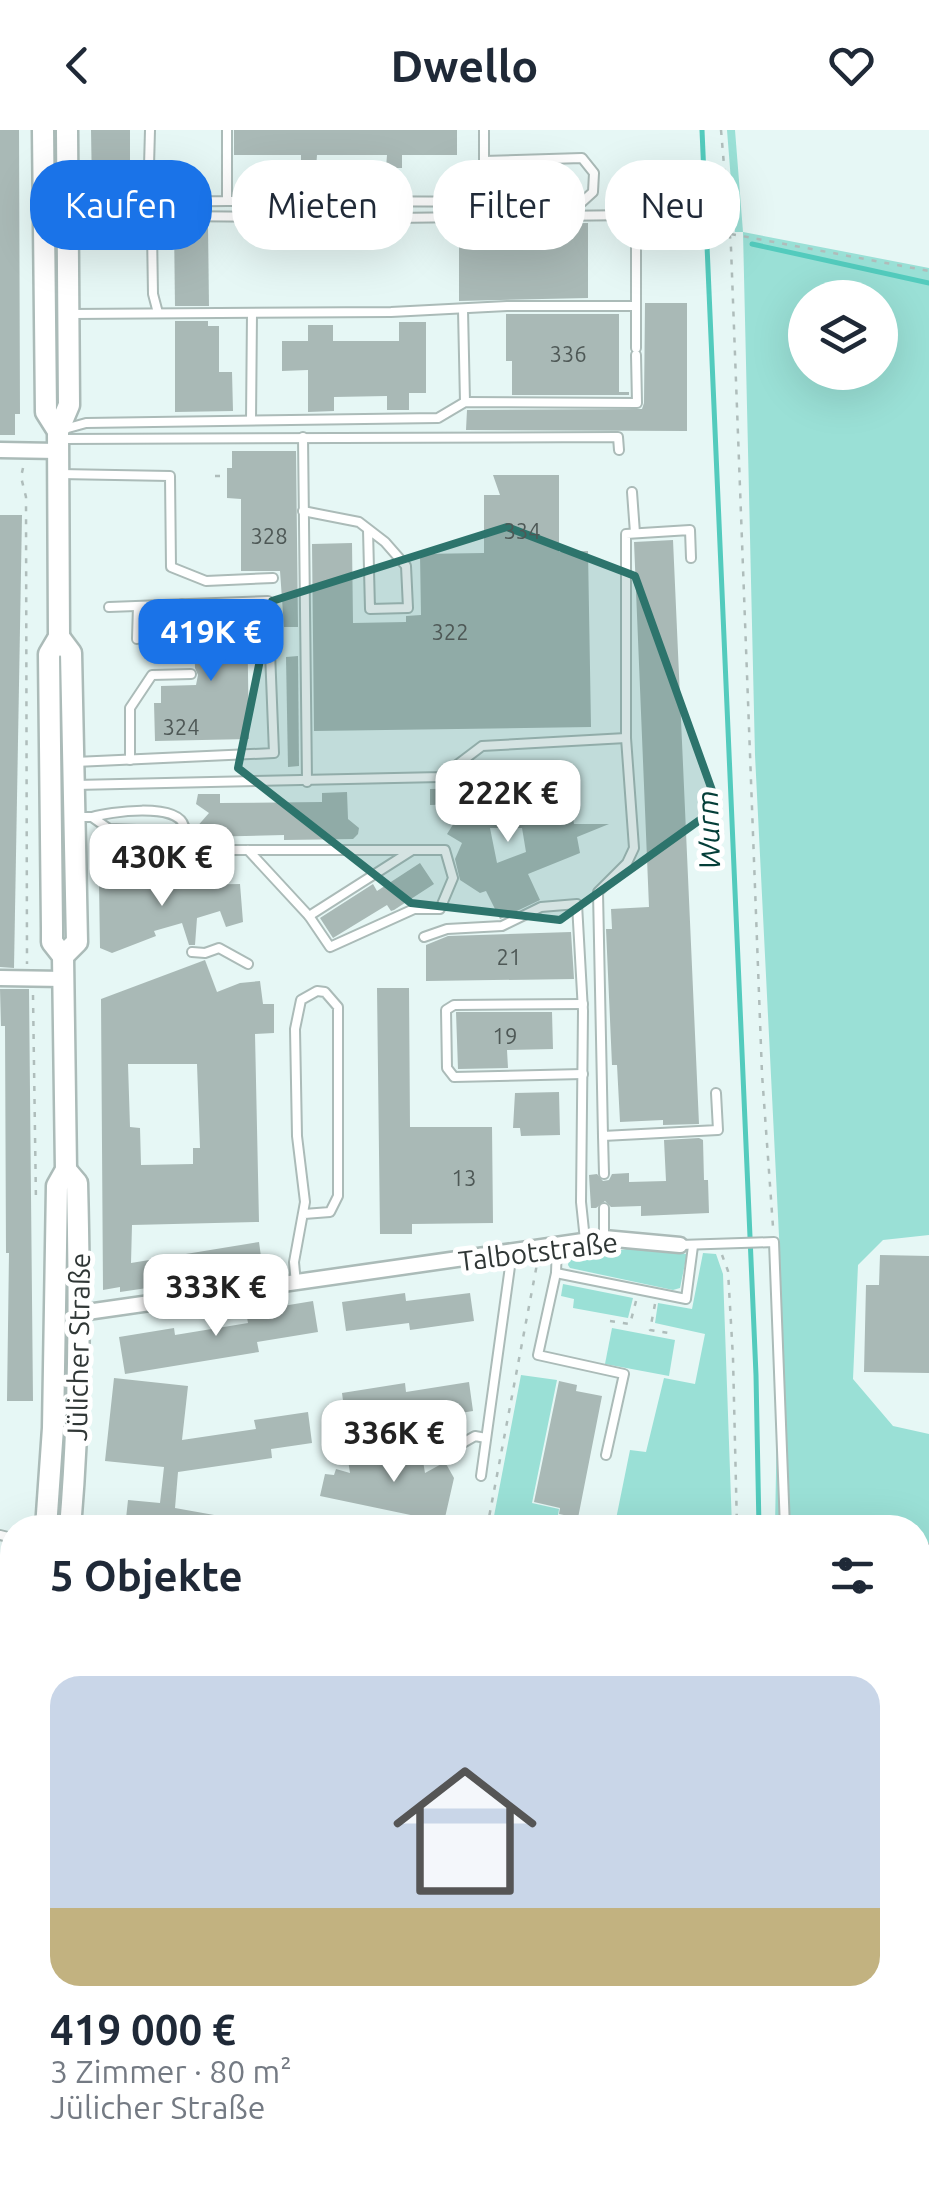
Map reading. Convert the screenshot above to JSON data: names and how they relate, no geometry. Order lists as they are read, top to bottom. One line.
{"streets":{"main road":["Jülicher Straße"],"street":["Talbotstraße"]},"crossings":[["Talbotstraße","Jülicher Straße"]],"water":["Wurm"],"house_numbers":["336","334","328","322","324","21","19","13"],"page":{"header":"Dwello","chip":["Kaufen","Mieten","Filter","Neu"],"price":["419K €","222K €","430K €","333K €","336K €"],"heading":"5 Objekte","list":[{"name":"419 000 €","note":"3 Zimmer · 80 m² · Jülicher Straße"}]}}
